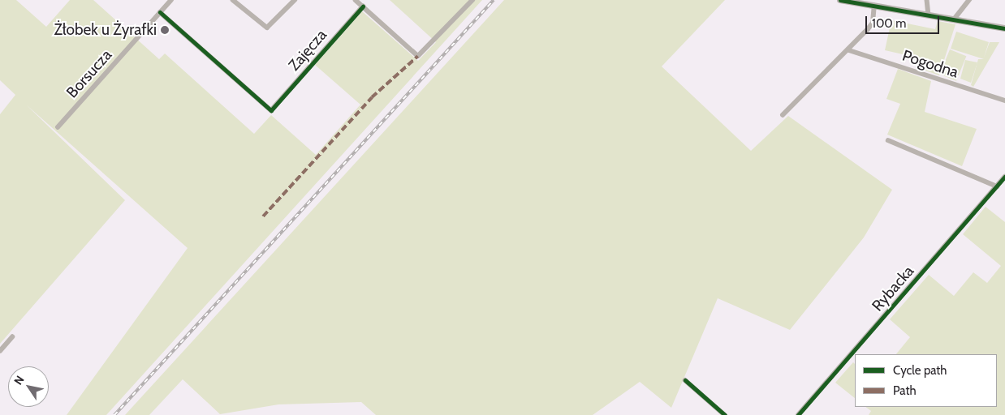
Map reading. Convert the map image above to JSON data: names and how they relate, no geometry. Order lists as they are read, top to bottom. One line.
{"streets":{"street":["Zajęcza","Pogodna","Borsucza","Rybacka"]},"crossings":[["Zajęcza","Borsucza"]],"places":["Żłobek u Żyrafki"],"legend":["Cycle path","Path"],"scale_bar":"100 m","north":"top left"}
